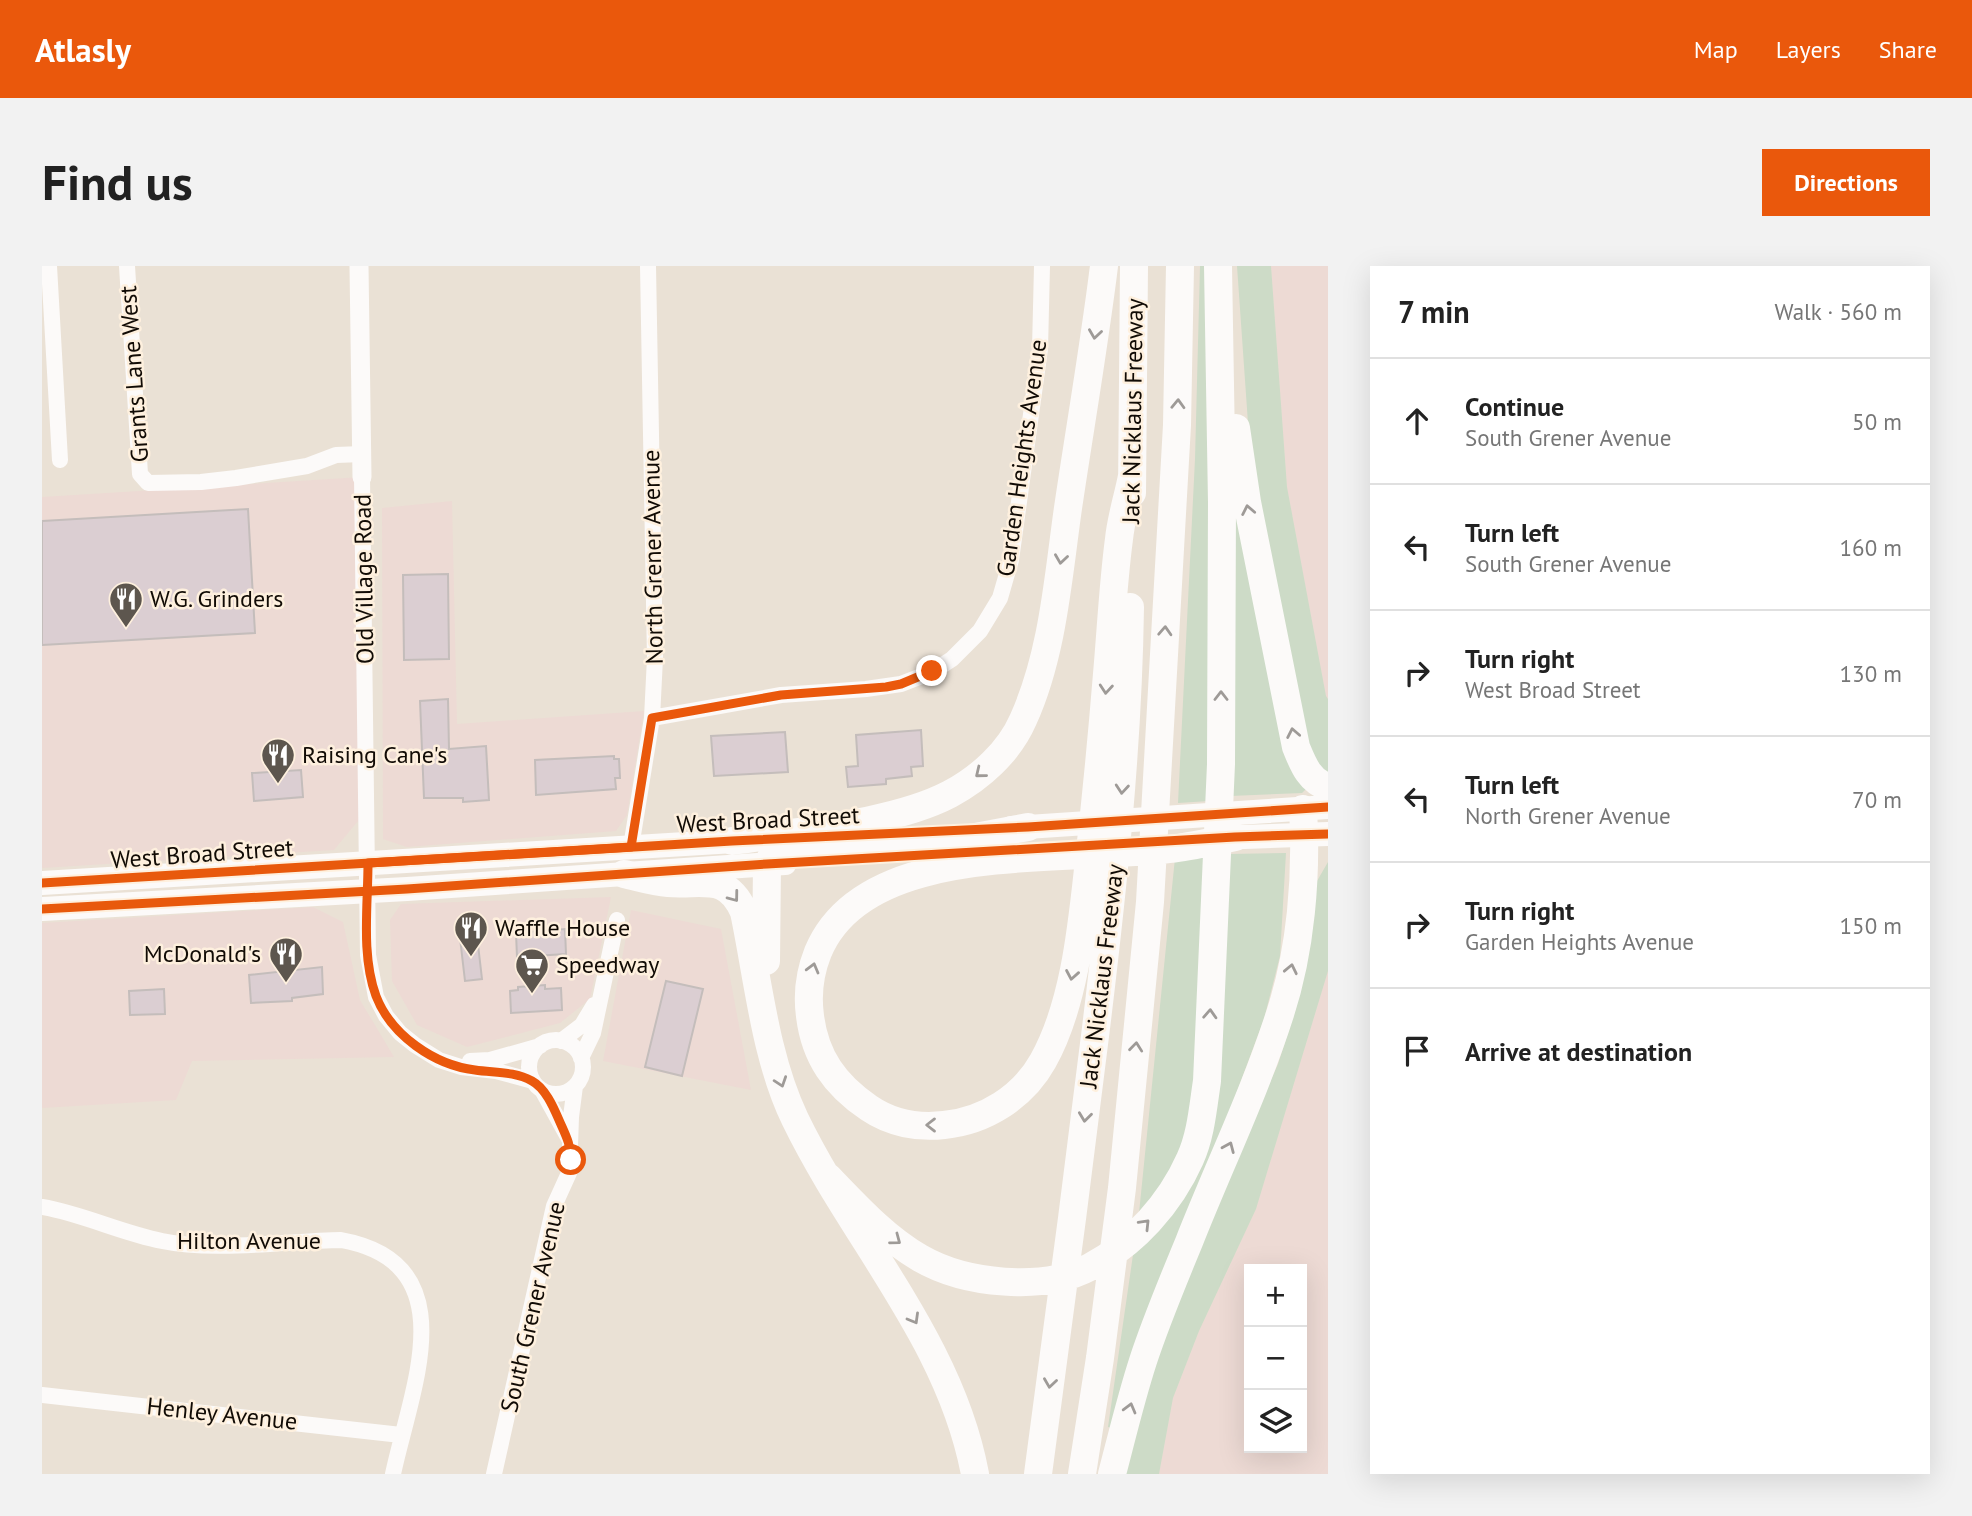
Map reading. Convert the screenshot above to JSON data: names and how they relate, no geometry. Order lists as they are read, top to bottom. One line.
{"streets":{"highway":["Jack Nicklaus Freeway"],"main road":["West Broad Street"],"street":["Grants Lane West","Garden Heights Avenue","North Grener Avenue","Old Village Road","Hilton Avenue","South Grener Avenue","Henley Avenue"]},"crossings":[["Grants Lane West","Old Village Road"],["Garden Heights Avenue","North Grener Avenue"],["North Grener Avenue","West Broad Street"],["Old Village Road","West Broad Street"],["Hilton Avenue","Henley Avenue"]],"places":{"restaurant":["W.G. Grinders","Raising Cane's","Waffle House","McDonald's"],"supermarket":["Speedway"]},"page":{"header":"Atlasly","nav":["Map","Layers","Share"],"buttons":"Directions","title":"Find us","heading":["7 min","Walk · 560 m"],"list":[["Continue","South Grener Avenue","50 m"],["Turn left","South Grener Avenue","160 m"],["Turn right","West Broad Street","130 m"],["Turn left","North Grener Avenue","70 m"],["Turn right","Garden Heights Avenue","150 m"],"Arrive at destination"],"map_buttons":["+","−"]}}
